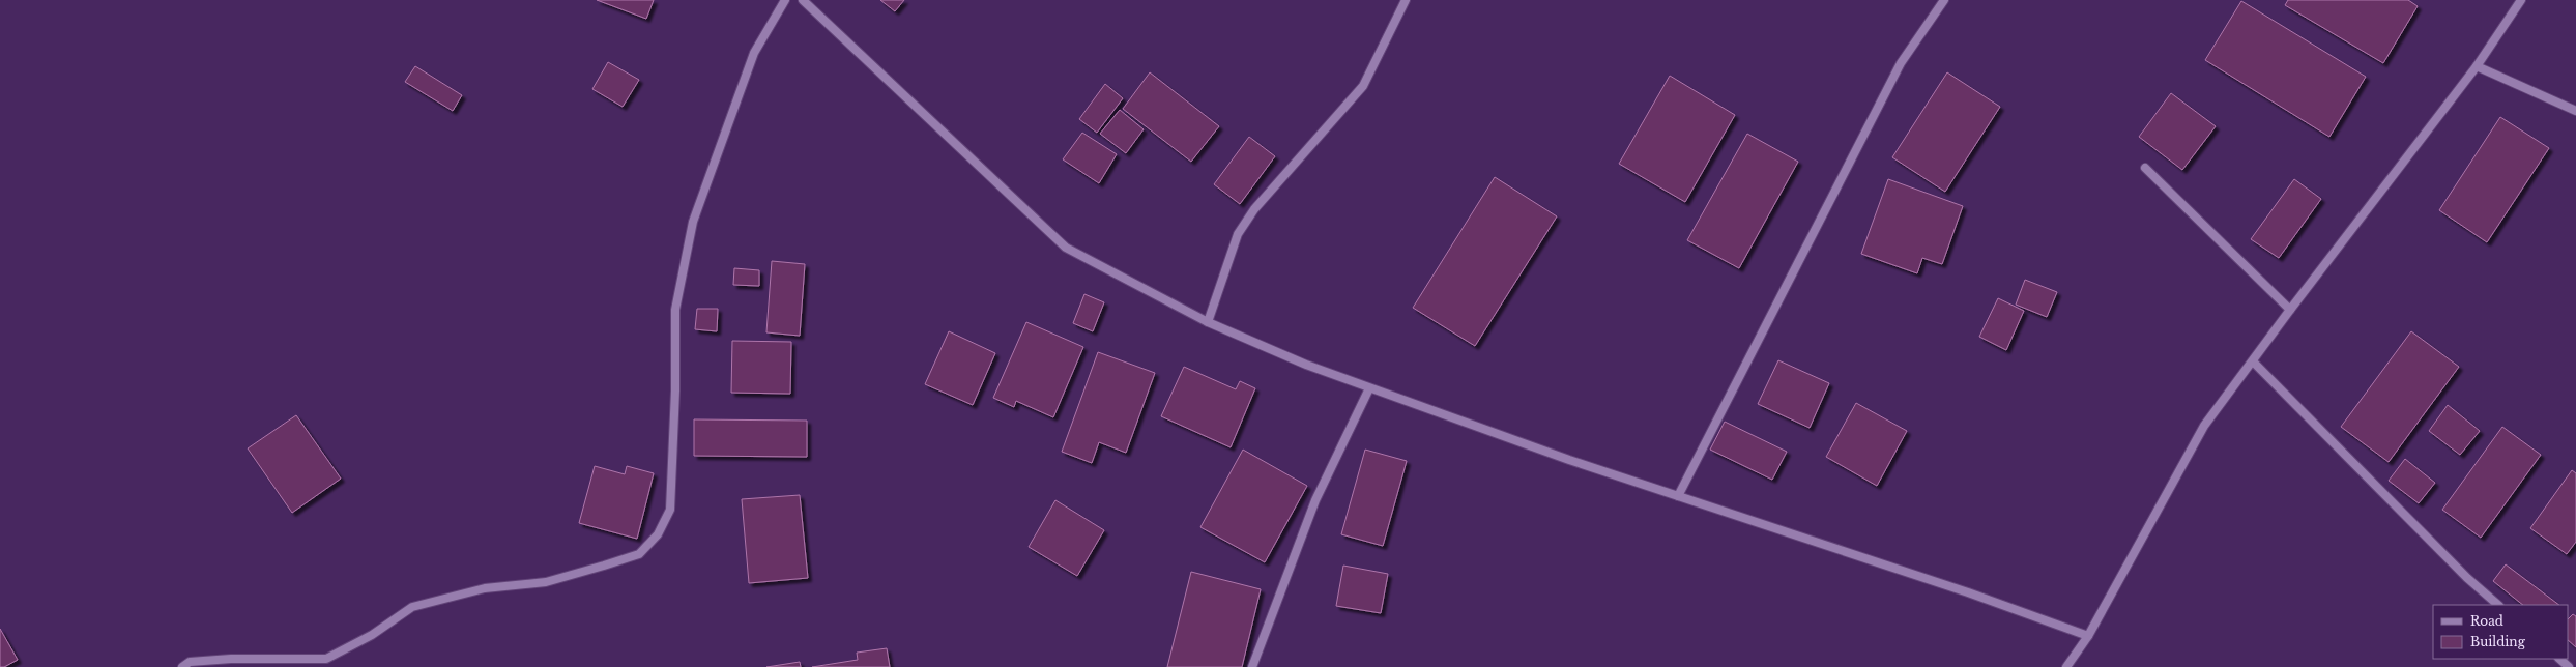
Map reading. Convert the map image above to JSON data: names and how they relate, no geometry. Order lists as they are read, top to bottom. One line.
{"legend":["Road","Building"]}
